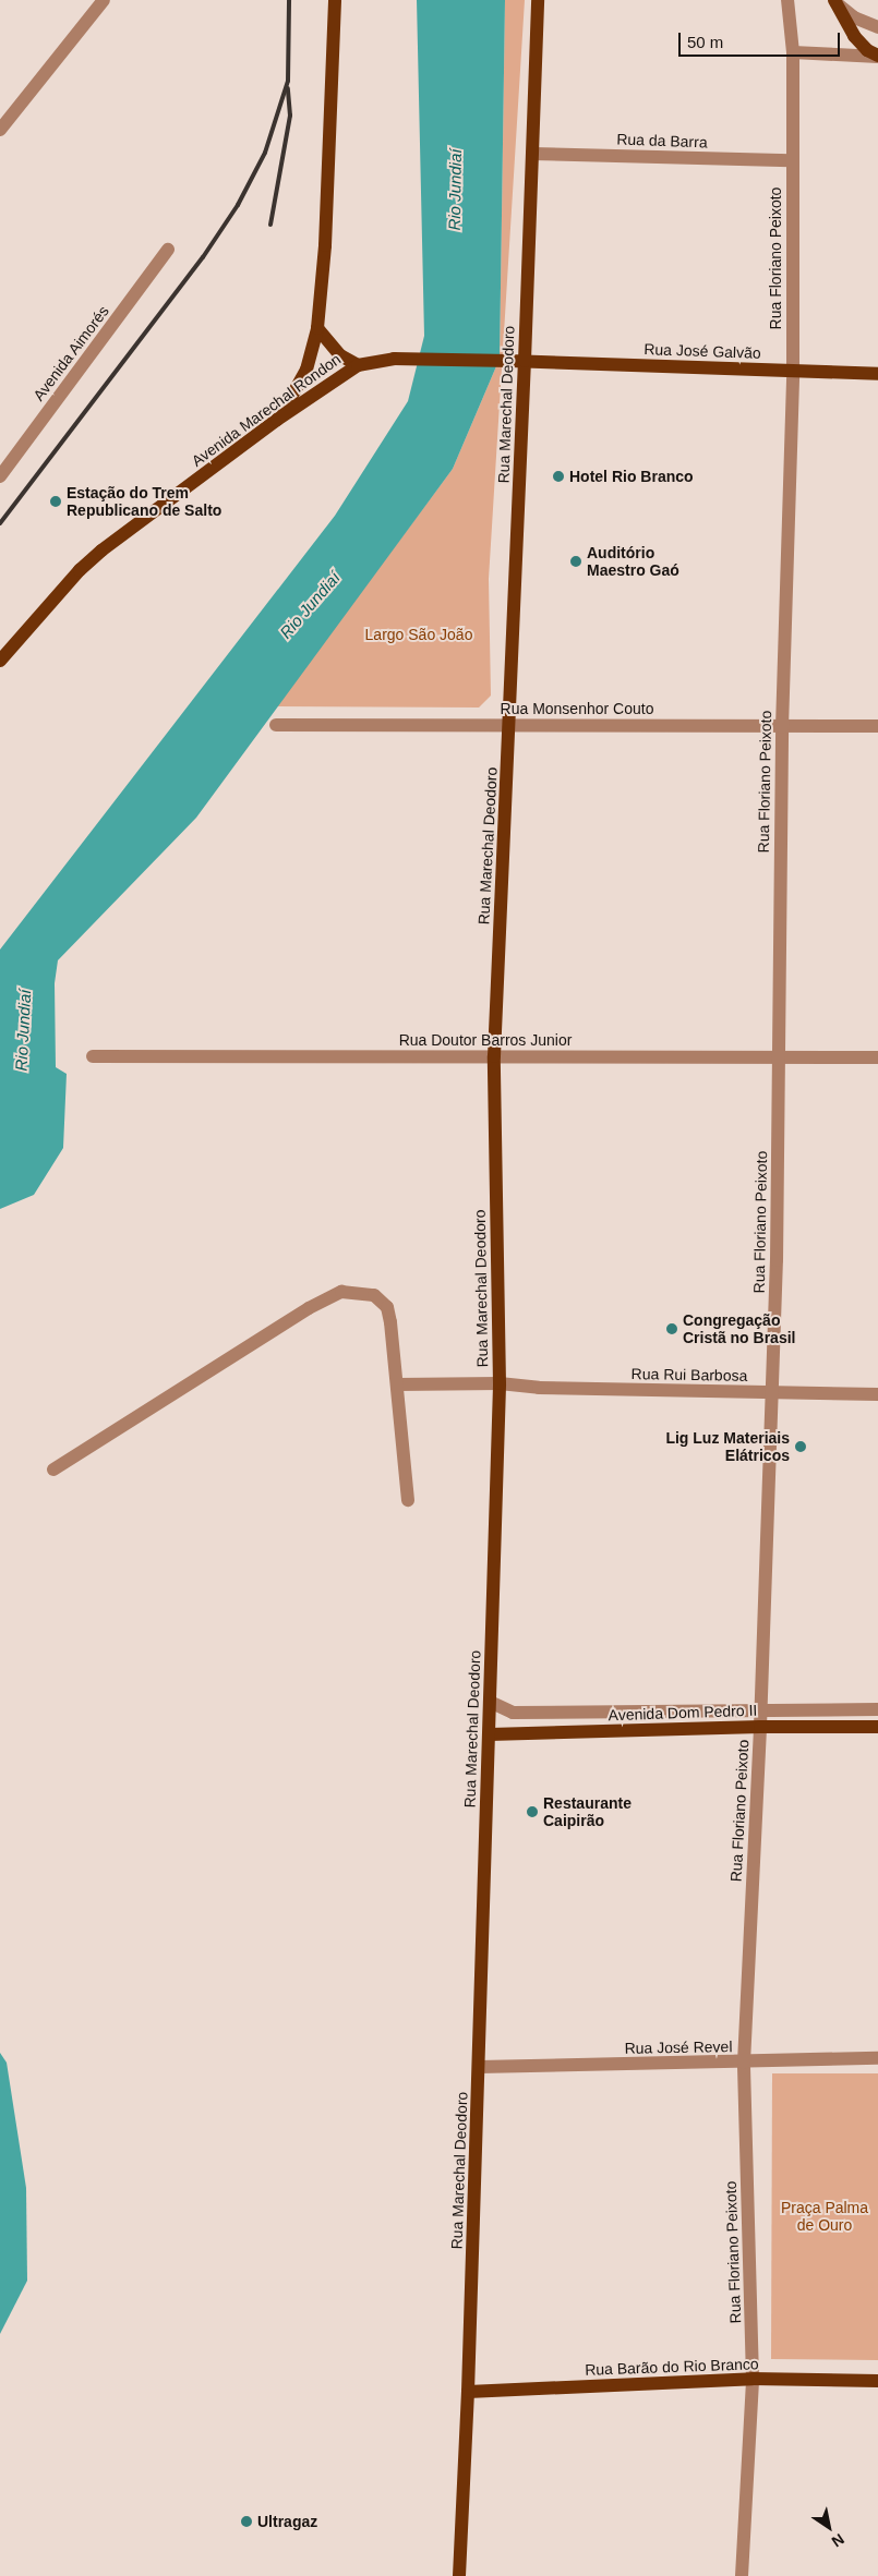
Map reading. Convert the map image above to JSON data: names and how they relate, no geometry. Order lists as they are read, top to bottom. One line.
{"streets":{"main road":["Rua José Galvão","Rua Marechal Deodoro","Avenida Marechal Rondon","Avenida Dom Pedro II","Rua Barão do Rio Branco"],"street":["Rua da Barra","Rua Floriano Peixoto","Avenida Aimorés","Rua Monsenhor Couto","Rua Doutor Barros Junior","Rua Rui Barbosa","Rua José Revel"]},"crossings":[["Rua da Barra","Rua Floriano Peixoto"],["Rua da Barra","Rua Marechal Deodoro"],["Rua Floriano Peixoto","Rua José Galvão"],["Rua Floriano Peixoto","Rua Monsenhor Couto"],["Rua Floriano Peixoto","Rua Doutor Barros Junior"],["Rua Floriano Peixoto","Rua Rui Barbosa"],["Rua Floriano Peixoto","Avenida Dom Pedro II"],["Rua Floriano Peixoto","Rua José Revel"],["Rua Floriano Peixoto","Rua Barão do Rio Branco"],["Rua José Galvão","Rua Marechal Deodoro"],["Rua José Galvão","Avenida Marechal Rondon"],["Rua Marechal Deodoro","Avenida Marechal Rondon"],["Rua Marechal Deodoro","Rua Monsenhor Couto"],["Rua Marechal Deodoro","Rua Doutor Barros Junior"],["Rua Marechal Deodoro","Rua Rui Barbosa"],["Rua Marechal Deodoro","Avenida Dom Pedro II"],["Rua Marechal Deodoro","Rua José Revel"],["Rua Marechal Deodoro","Rua Barão do Rio Branco"]],"water":["Rio Jundiaí"],"parks":["Largo São João","Praça Palma de Ouro"],"places":["Hotel Rio Branco","Estação do Trem Republicano de Salto","Auditório Maestro Gaó","Congregação Cristã no Brasil","Lig Luz Materiais Elátricos","Restaurante Caipirão","Ultragaz"],"scale_bar":"50 m","north":"bottom right"}
